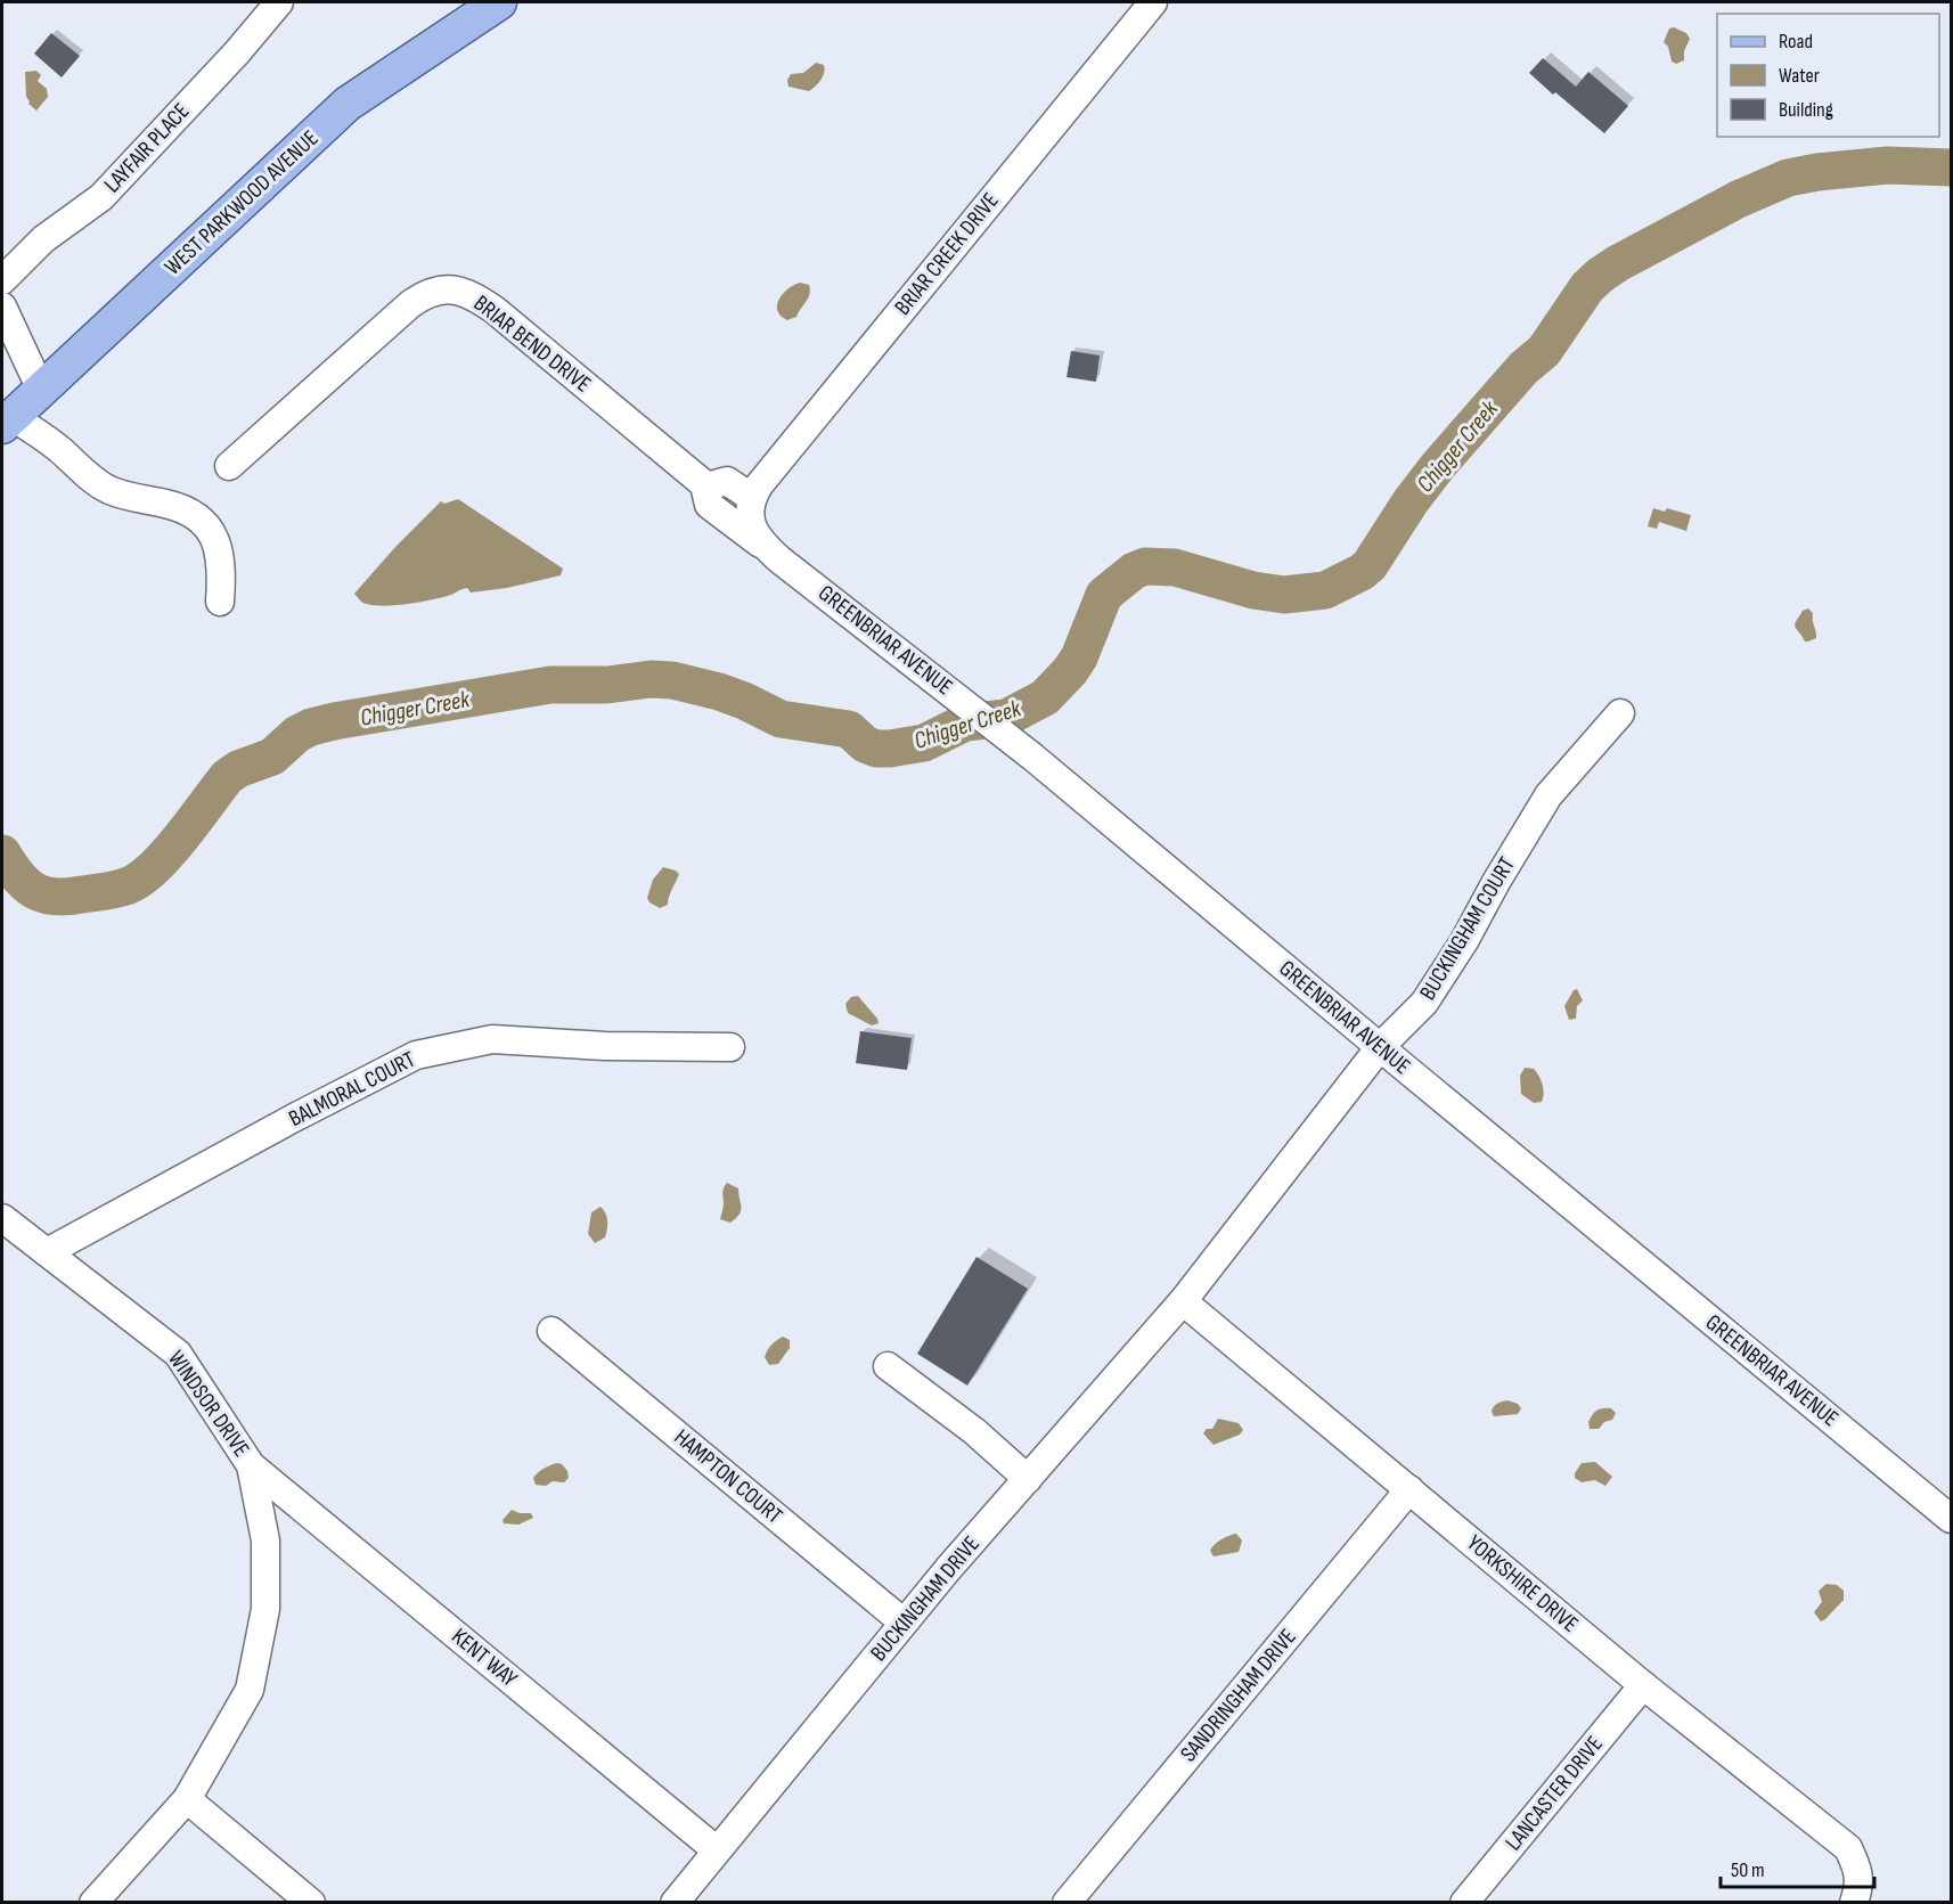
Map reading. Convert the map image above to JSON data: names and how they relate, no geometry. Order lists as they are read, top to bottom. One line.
{"streets":{"main road":["WEST PARKWOOD AVENUE"],"street":["LAYFAIR PLACE","BRIAR CREEK DRIVE","BRIAR BEND DRIVE","GREENBRIAR AVENUE","BUCKINGHAM COURT","BALMORAL COURT","WINDSOR DRIVE","HAMPTON COURT","YORKSHIRE DRIVE","BUCKINGHAM DRIVE","KENT WAY","SANDRINGHAM DRIVE","LANCASTER DRIVE"]},"crossings":[["BRIAR CREEK DRIVE","GREENBRIAR AVENUE"],["BRIAR BEND DRIVE","GREENBRIAR AVENUE"],["GREENBRIAR AVENUE","BUCKINGHAM COURT"],["BUCKINGHAM COURT","YORKSHIRE DRIVE"],["BUCKINGHAM COURT","BUCKINGHAM DRIVE"],["BALMORAL COURT","WINDSOR DRIVE"],["WINDSOR DRIVE","KENT WAY"],["HAMPTON COURT","BUCKINGHAM DRIVE"],["YORKSHIRE DRIVE","BUCKINGHAM DRIVE"],["YORKSHIRE DRIVE","SANDRINGHAM DRIVE"],["YORKSHIRE DRIVE","LANCASTER DRIVE"],["BUCKINGHAM DRIVE","KENT WAY"]],"water":["Chigger Creek"],"legend":["Road","Water","Building"],"scale_bar":"50 m"}
